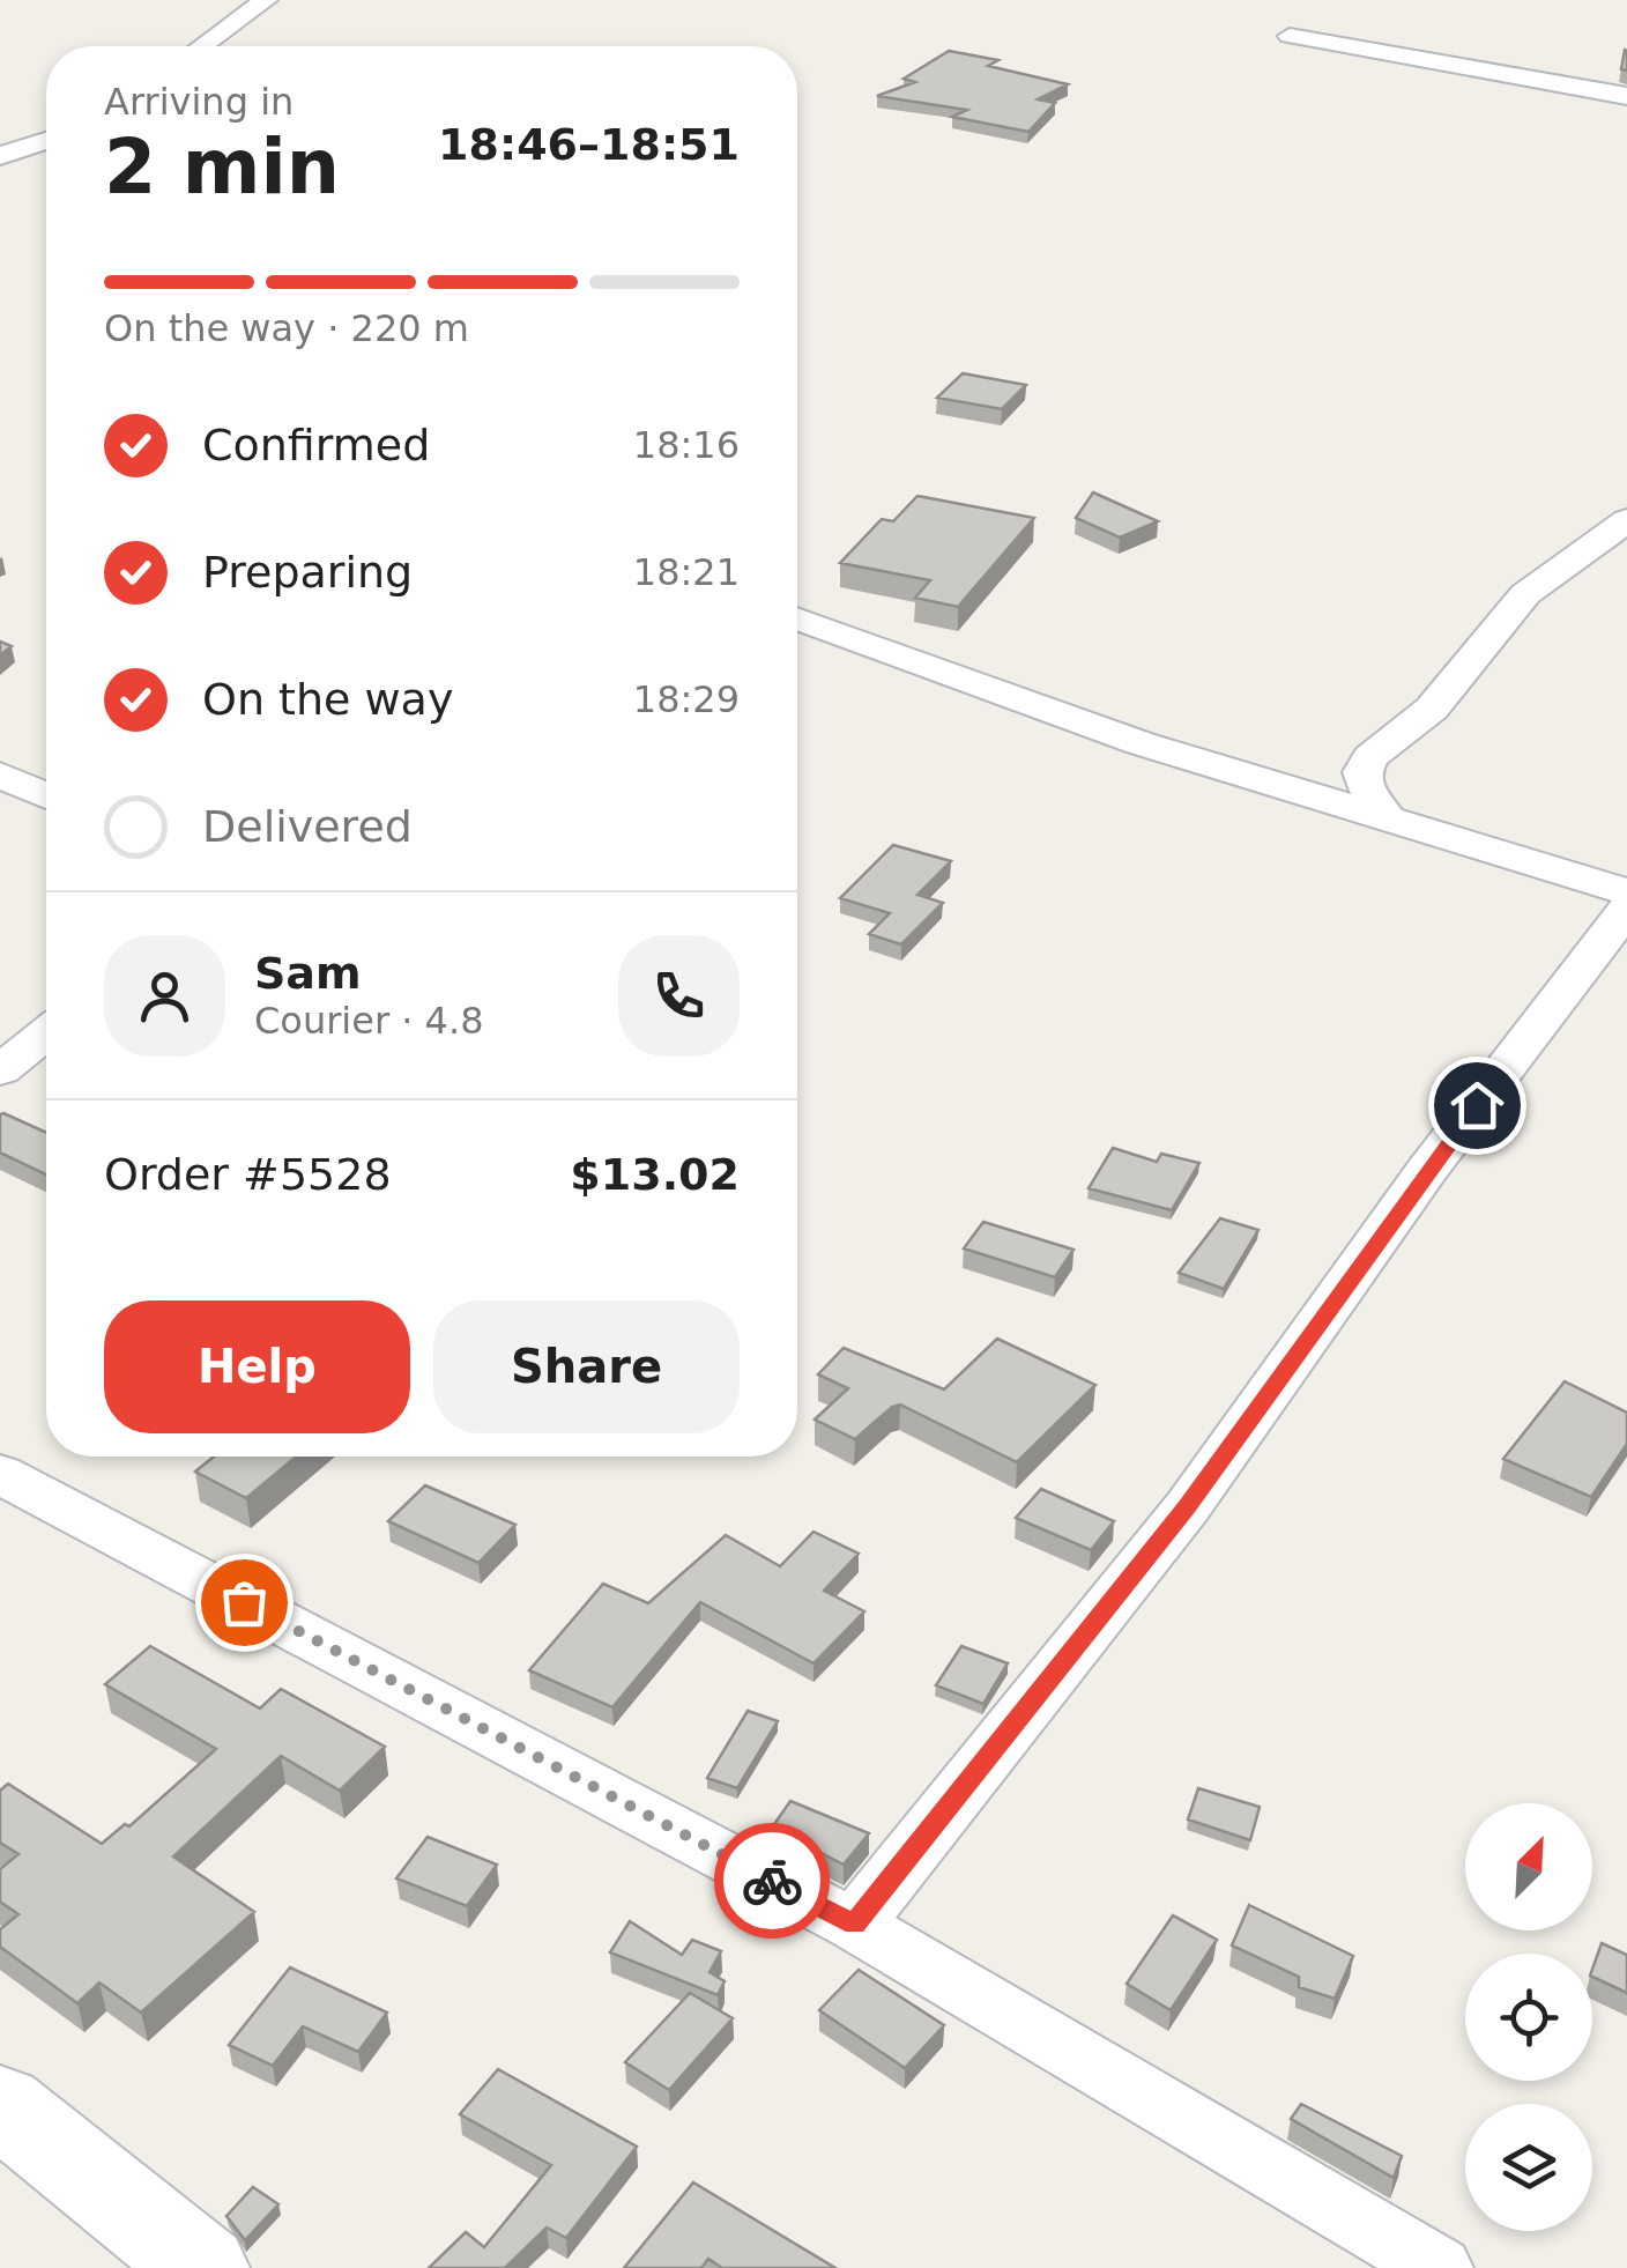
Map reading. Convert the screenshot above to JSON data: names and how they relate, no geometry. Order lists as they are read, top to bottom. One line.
{"north":"top right","page":{"heading":["2 min","Arriving in","18:46–18:51"],"panel":["Sam","Courier · 4.8","Order #5528","$13.02"],"bar":"On the way · 220 m","list":[["Confirmed","18:16"],["Preparing","18:21"],["On the way","18:29"],"Delivered"],"buttons":["Help","Share"]}}
